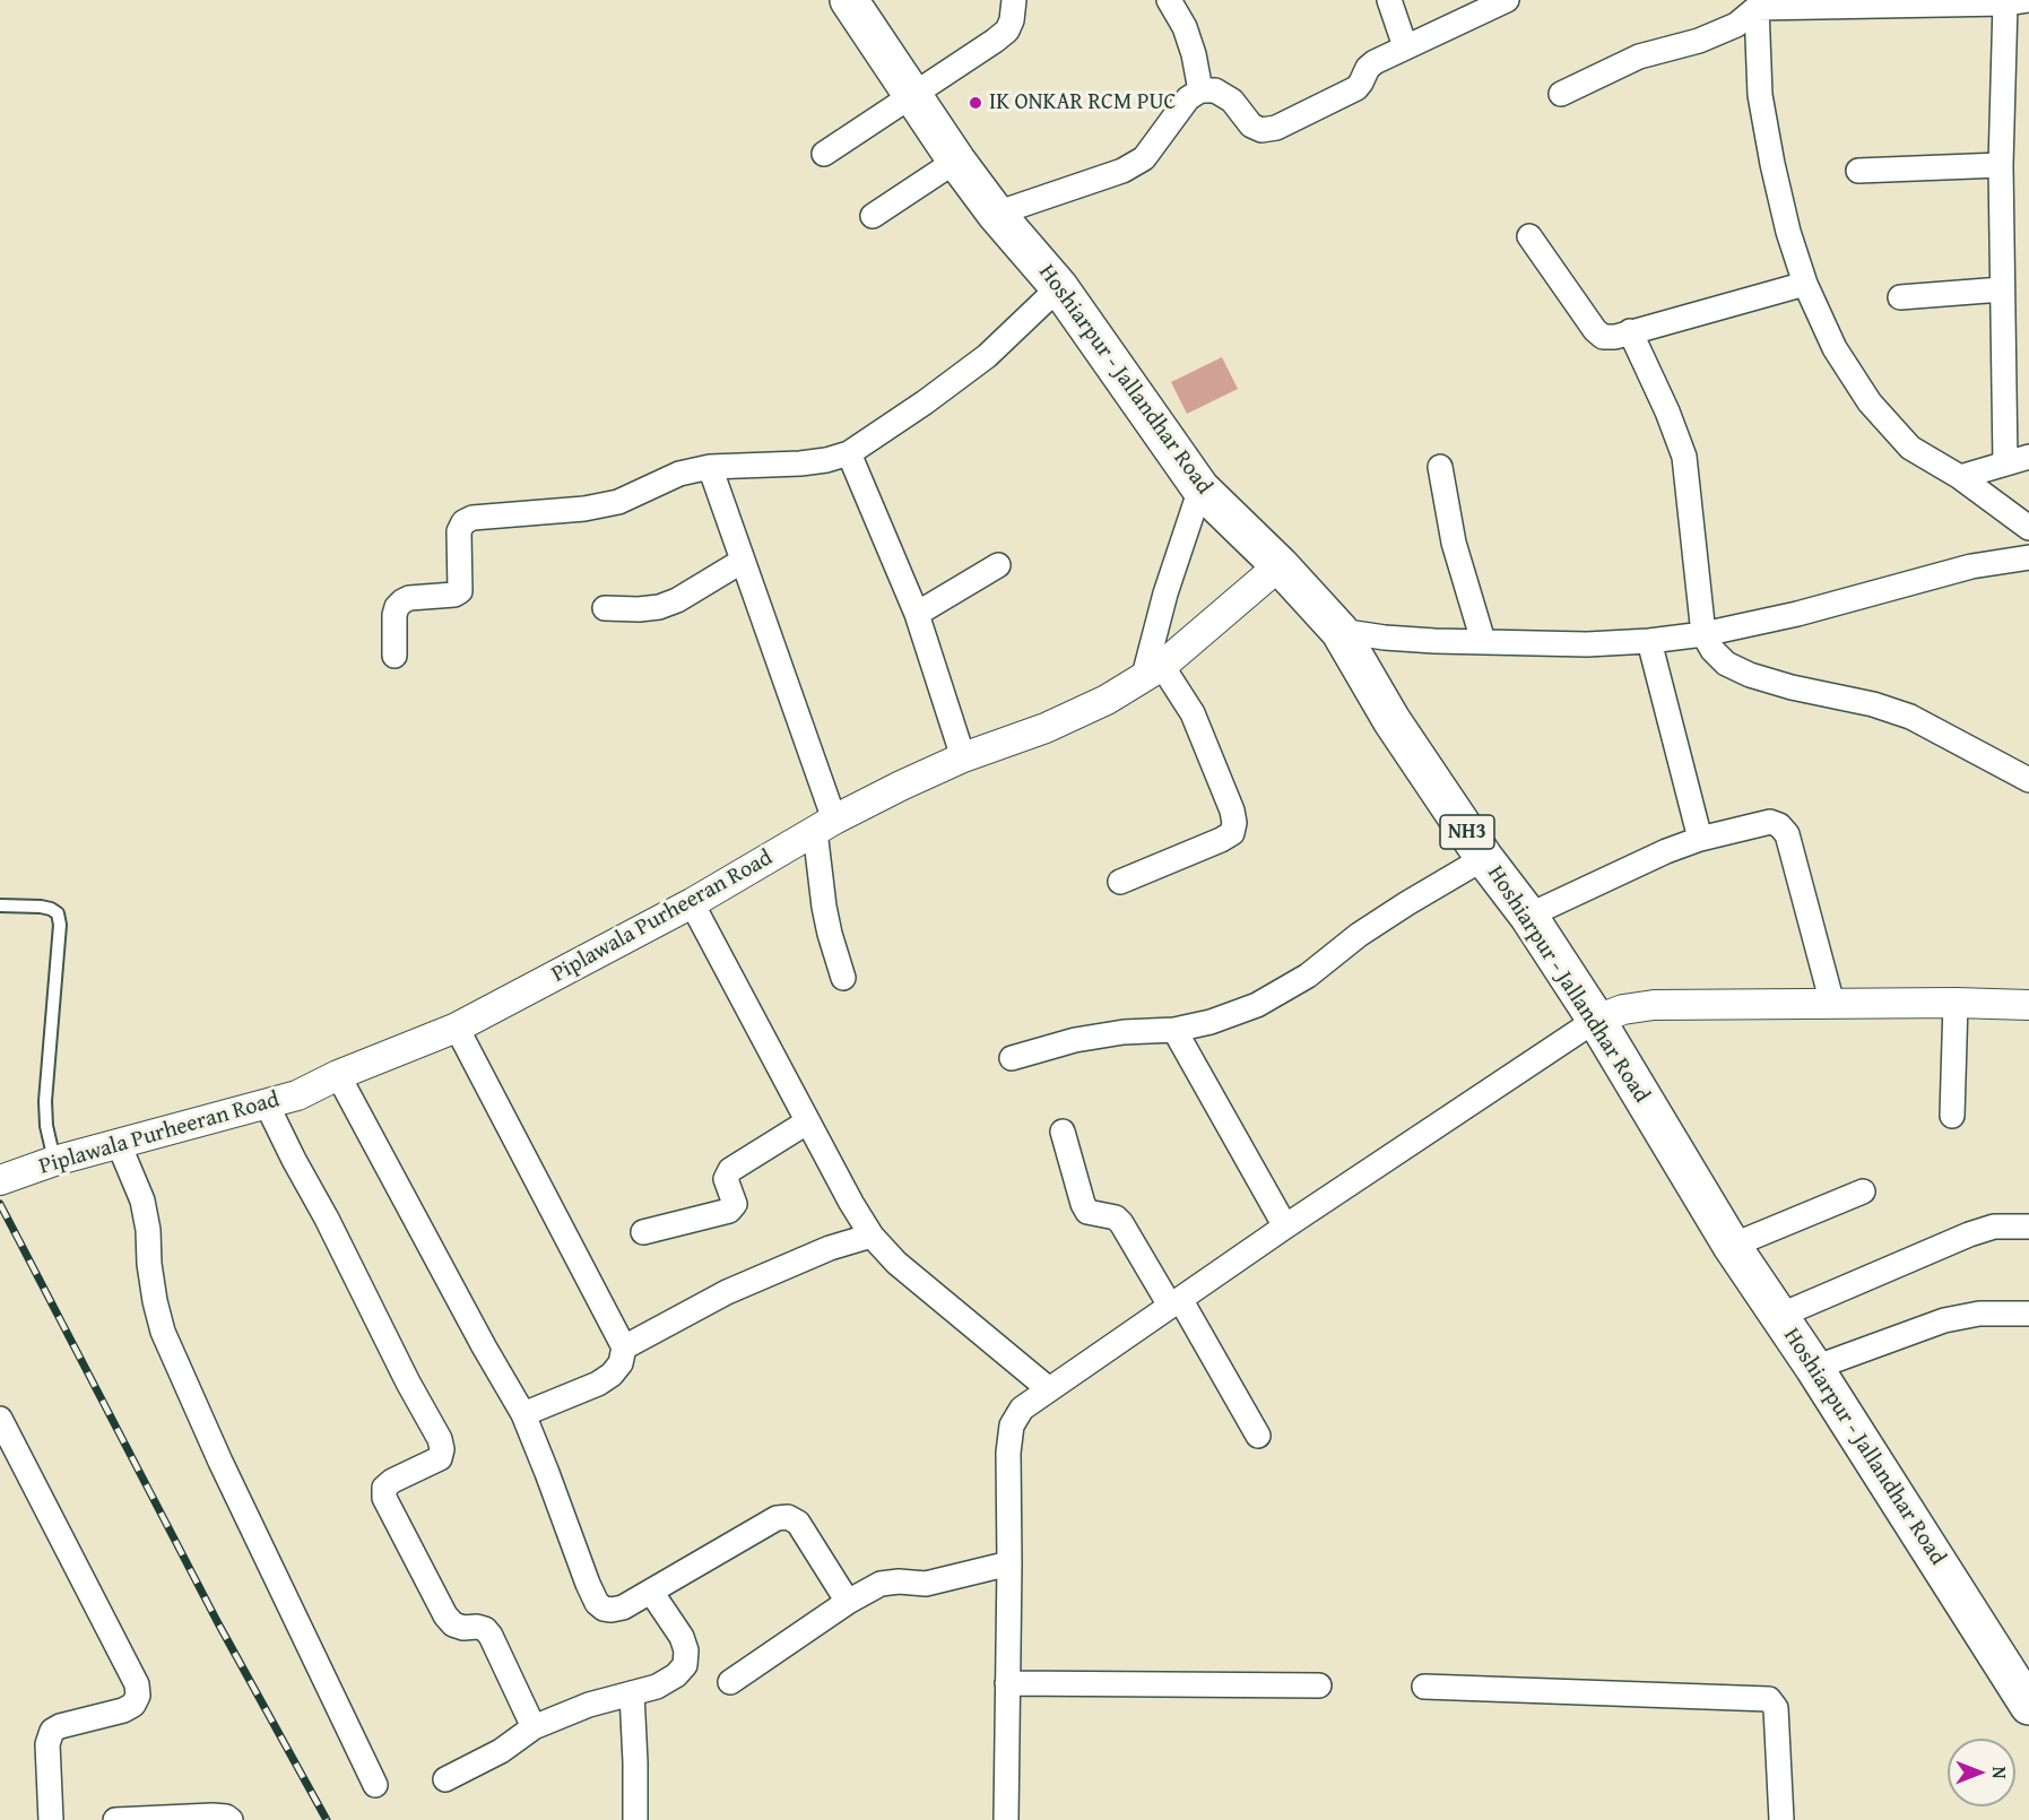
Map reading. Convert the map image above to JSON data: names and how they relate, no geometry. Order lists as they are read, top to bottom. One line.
{"streets":{"highway":["Hoshiarpur - Jallandhar Road","NH3"],"street":["Piplawala Purheeran Road"]},"crossings":[["Hoshiarpur - Jallandhar Road","Piplawala Purheeran Road"]],"places":["IK ONKAR RCM PUC"],"north":"right"}
